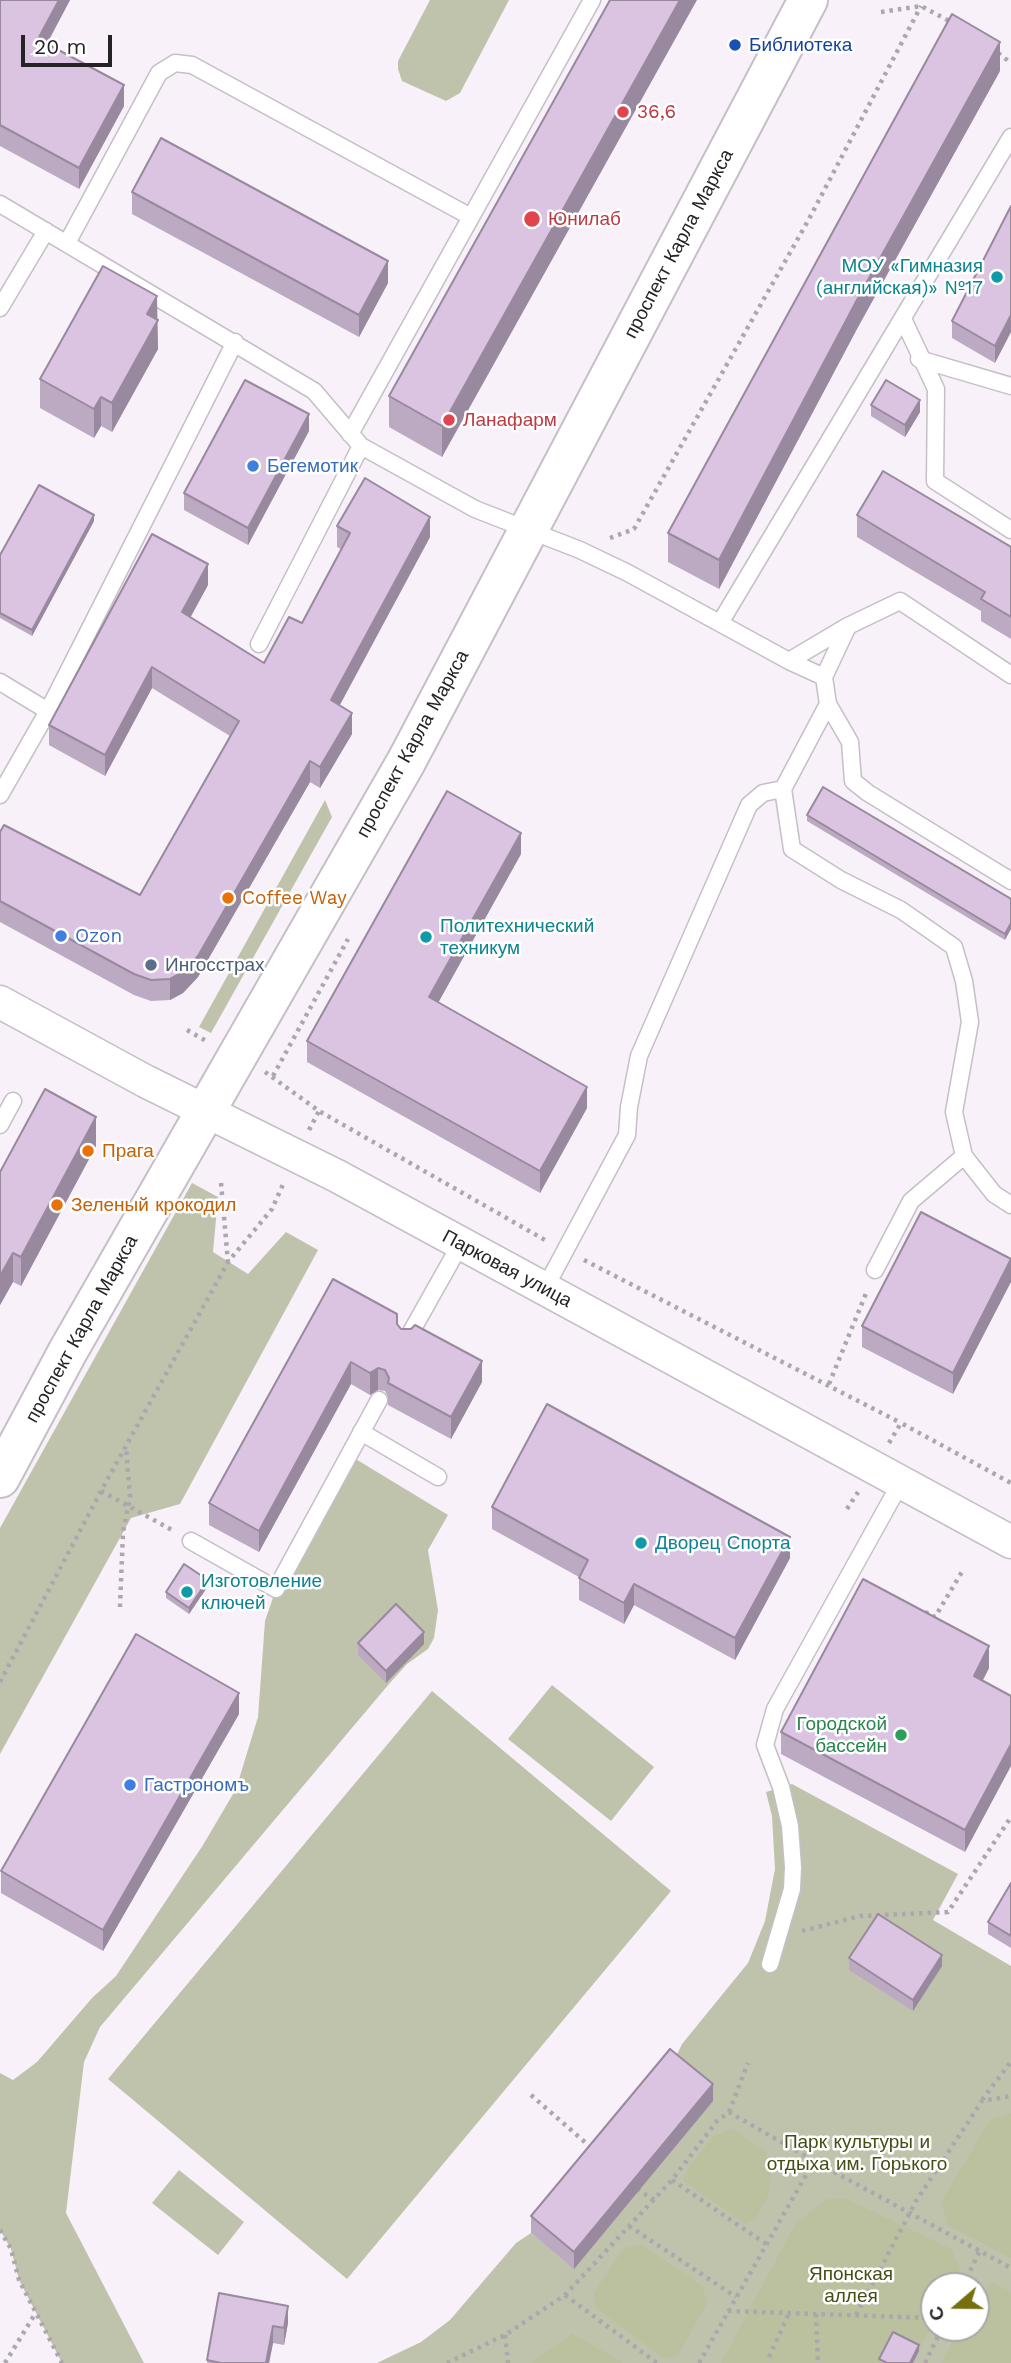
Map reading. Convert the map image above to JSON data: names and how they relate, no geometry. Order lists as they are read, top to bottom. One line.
{"streets":{"street":["проспект Карла Маркса","Парковая улица"]},"crossings":[["проспект Карла Маркса","Парковая улица"]],"parks":["Парк культуры и отдыха им. Горького","Японская аллея"],"places":["Библиотека","36,6","Юнилаб","МОУ «Гимназия (английская)» №17","Ланафарм","Бегемотик","Coffee Way","Ozon","Политехнический техникум","Ингосстрах","Прага","Зеленый крокодил","Дворец Спорта","Изготовление ключей","Городской бассейн","Гастрономъ"],"scale_bar":"20 m","north":"left"}
